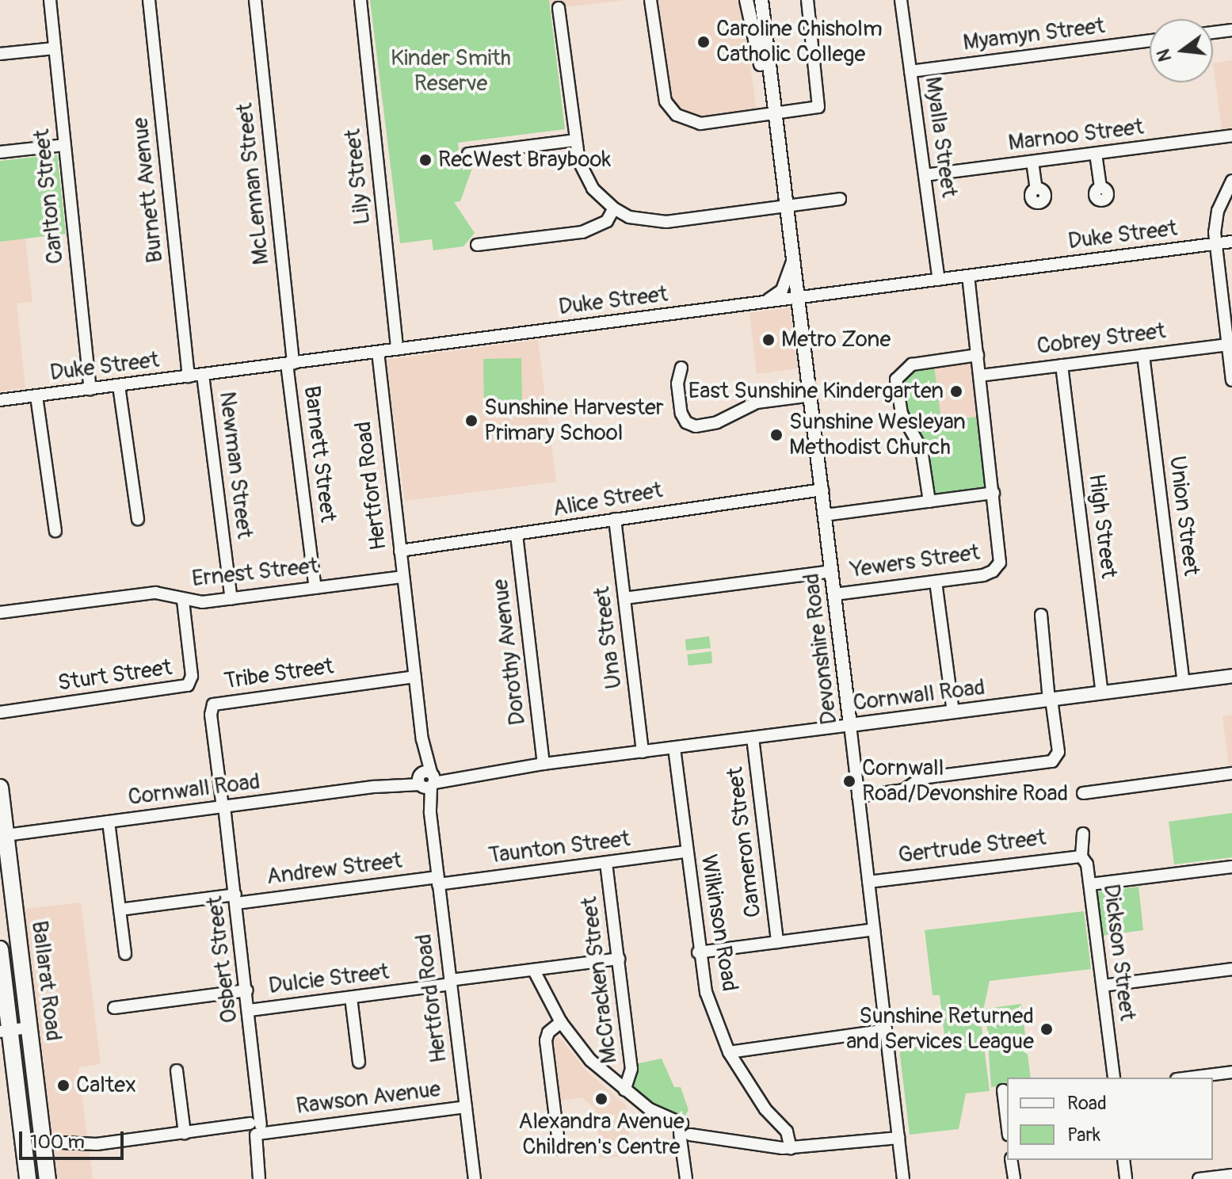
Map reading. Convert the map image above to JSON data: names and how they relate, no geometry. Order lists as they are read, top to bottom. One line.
{"streets":{"highway":["Ballarat Road"],"main road":["Devonshire Road","Cornwall Road"],"street":["Myamyn Street","Marnoo Street","Myalla Street","Lily Street","McLennan Street","Burnett Avenue","Carlton Street","Duke Street","Cobrey Street","Barnett Street","Newman Street","Hertford Road","Alice Street","Union Street","High Street","Yewers Street","Ernest Street","Una Street","Dorothy Avenue","Tribe Street","Sturt Street","Cameron Street","Gertrude Street","Taunton Street","Andrew Street","Wilkinson Road","Dickson Street","Osbert Street","Dulcie Street","McCracken Street","Rawson Avenue"]},"crossings":[["Myamyn Street","Myalla Street"],["Marnoo Street","Myalla Street"],["Myalla Street","Duke Street"],["Lily Street","Duke Street"],["McLennan Street","Duke Street"],["McLennan Street","Barnett Street"],["Burnett Avenue","Duke Street"],["Carlton Street","Duke Street"],["Duke Street","Barnett Street"],["Duke Street","Newman Street"],["Duke Street","Hertford Road"],["Duke Street","Devonshire Road"],["Cobrey Street","Union Street"],["Cobrey Street","High Street"],["Barnett Street","Ernest Street"],["Newman Street","Ernest Street"],["Hertford Road","Alice Street"],["Hertford Road","Ernest Street"],["Hertford Road","Tribe Street"],["Hertford Road","Cornwall Road"],["Hertford Road","Taunton Street"],["Hertford Road","Andrew Street"],["Hertford Road","Dulcie Street"],["Hertford Road","Rawson Avenue"],["Alice Street","Una Street"],["Alice Street","Devonshire Road"],["Alice Street","Dorothy Avenue"],["Union Street","Cornwall Road"],["High Street","Cornwall Road"],["Yewers Street","Devonshire Road"],["Ernest Street","Sturt Street"],["Una Street","Cornwall Road"],["Devonshire Road","Cornwall Road"],["Devonshire Road","Gertrude Street"],["Dorothy Avenue","Cornwall Road"],["Tribe Street","Cornwall Road"],["Tribe Street","Osbert Street"],["Cornwall Road","Cameron Street"],["Cornwall Road","Wilkinson Road"],["Cornwall Road","Osbert Street"],["Cornwall Road","Ballarat Road"],["Gertrude Street","Dickson Street"],["Taunton Street","Andrew Street"],["Taunton Street","Wilkinson Road"],["Taunton Street","McCracken Street"],["Andrew Street","Osbert Street"],["Osbert Street","Dulcie Street"],["Osbert Street","Rawson Avenue"],["Dulcie Street","McCracken Street"]],"parks":["Kinder Smith Reserve"],"places":["Caroline Chisholm Catholic College","RecWest Braybook","Metro Zone","East Sunshine Kindergarten","Sunshine Harvester Primary School","Sunshine Wesleyan Methodist Church","Cornwall Road/Devonshire Road","Sunshine Returned and Services League","Caltex","Alexandra Avenue Children's Centre"],"legend":["Road","Park"],"scale_bar":"100 m","north":"left"}
